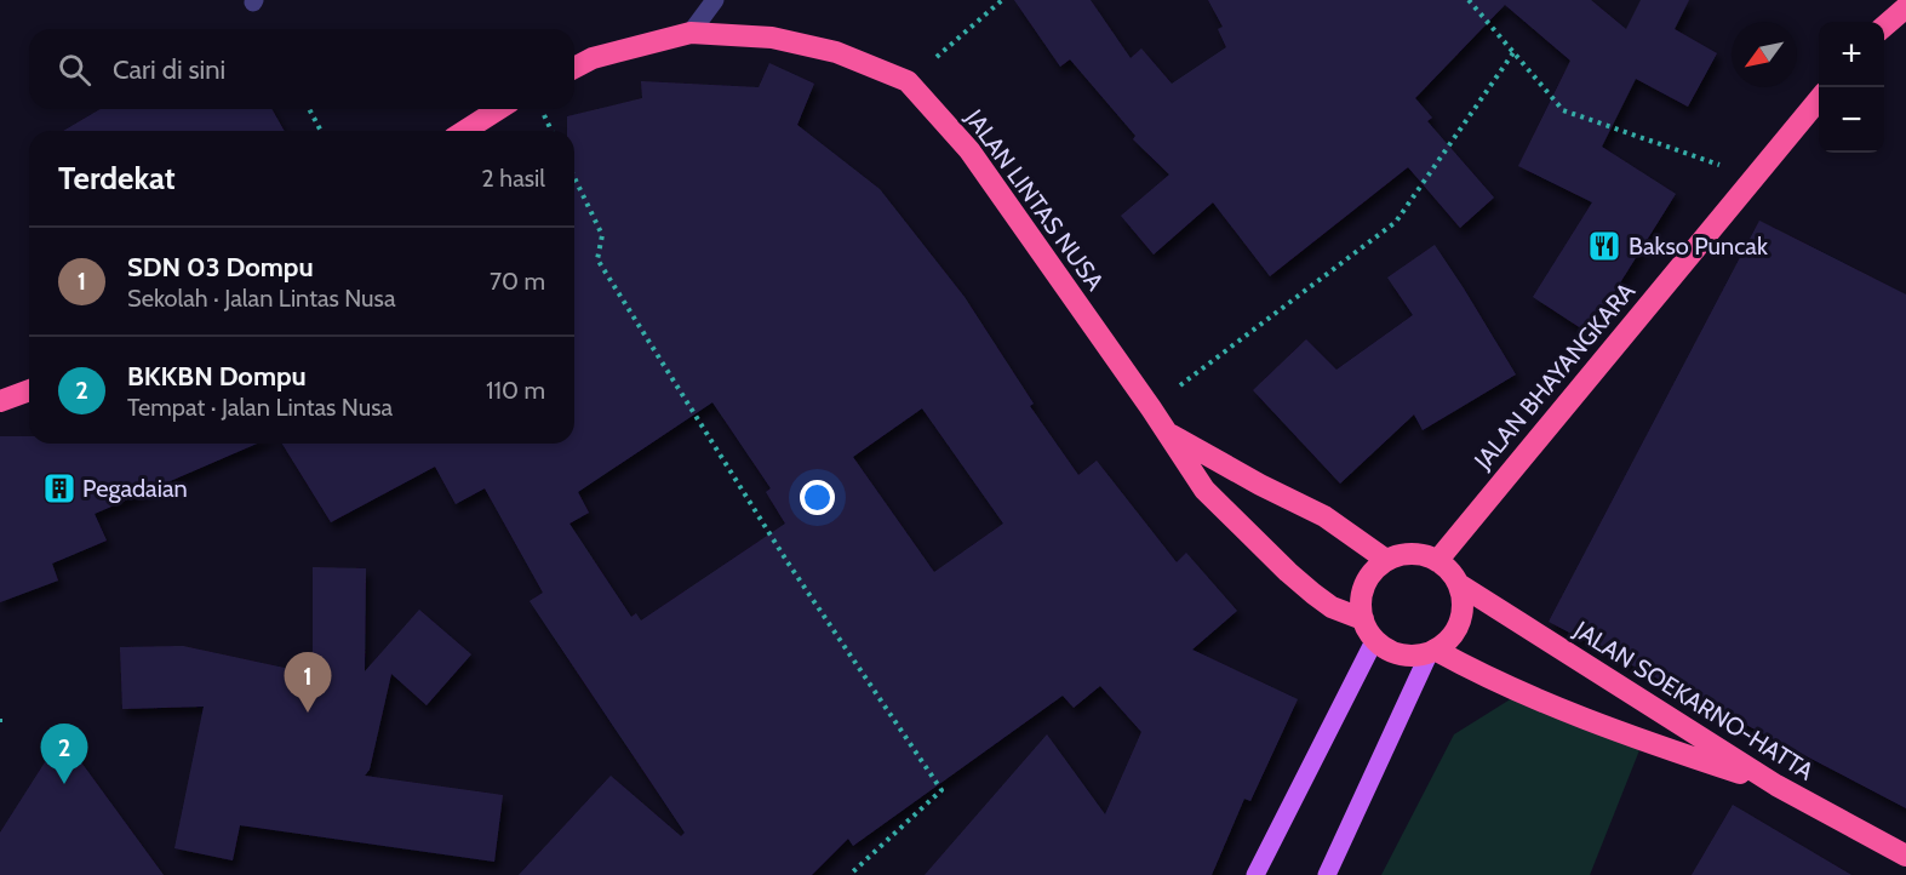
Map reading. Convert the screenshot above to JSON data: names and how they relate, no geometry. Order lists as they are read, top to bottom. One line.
{"streets":{"highway":["JALAN LINTAS NUSA","JALAN BHAYANGKARA","JALAN SOEKARNO-HATTA"]},"crossings":[["JALAN LINTAS NUSA","JALAN BHAYANGKARA"],["JALAN LINTAS NUSA","JALAN SOEKARNO-HATTA"],["JALAN BHAYANGKARA","JALAN SOEKARNO-HATTA"]],"places":{"restaurant":["Bakso Puncak"],"building":["Pegadaian"]},"north":"bottom left","page":{"map_buttons":["+","−"],"search":"Cari di sini","heading":["Terdekat","2 hasil"],"list":[{"mark":"1","name":"SDN 03 Dompu","note":"Sekolah · Jalan Lintas Nusa","value":"70 m"},{"mark":"2","name":"BKKBN Dompu","note":"Tempat · Jalan Lintas Nusa","value":"110 m"}],"pins":["1","2"]}}
